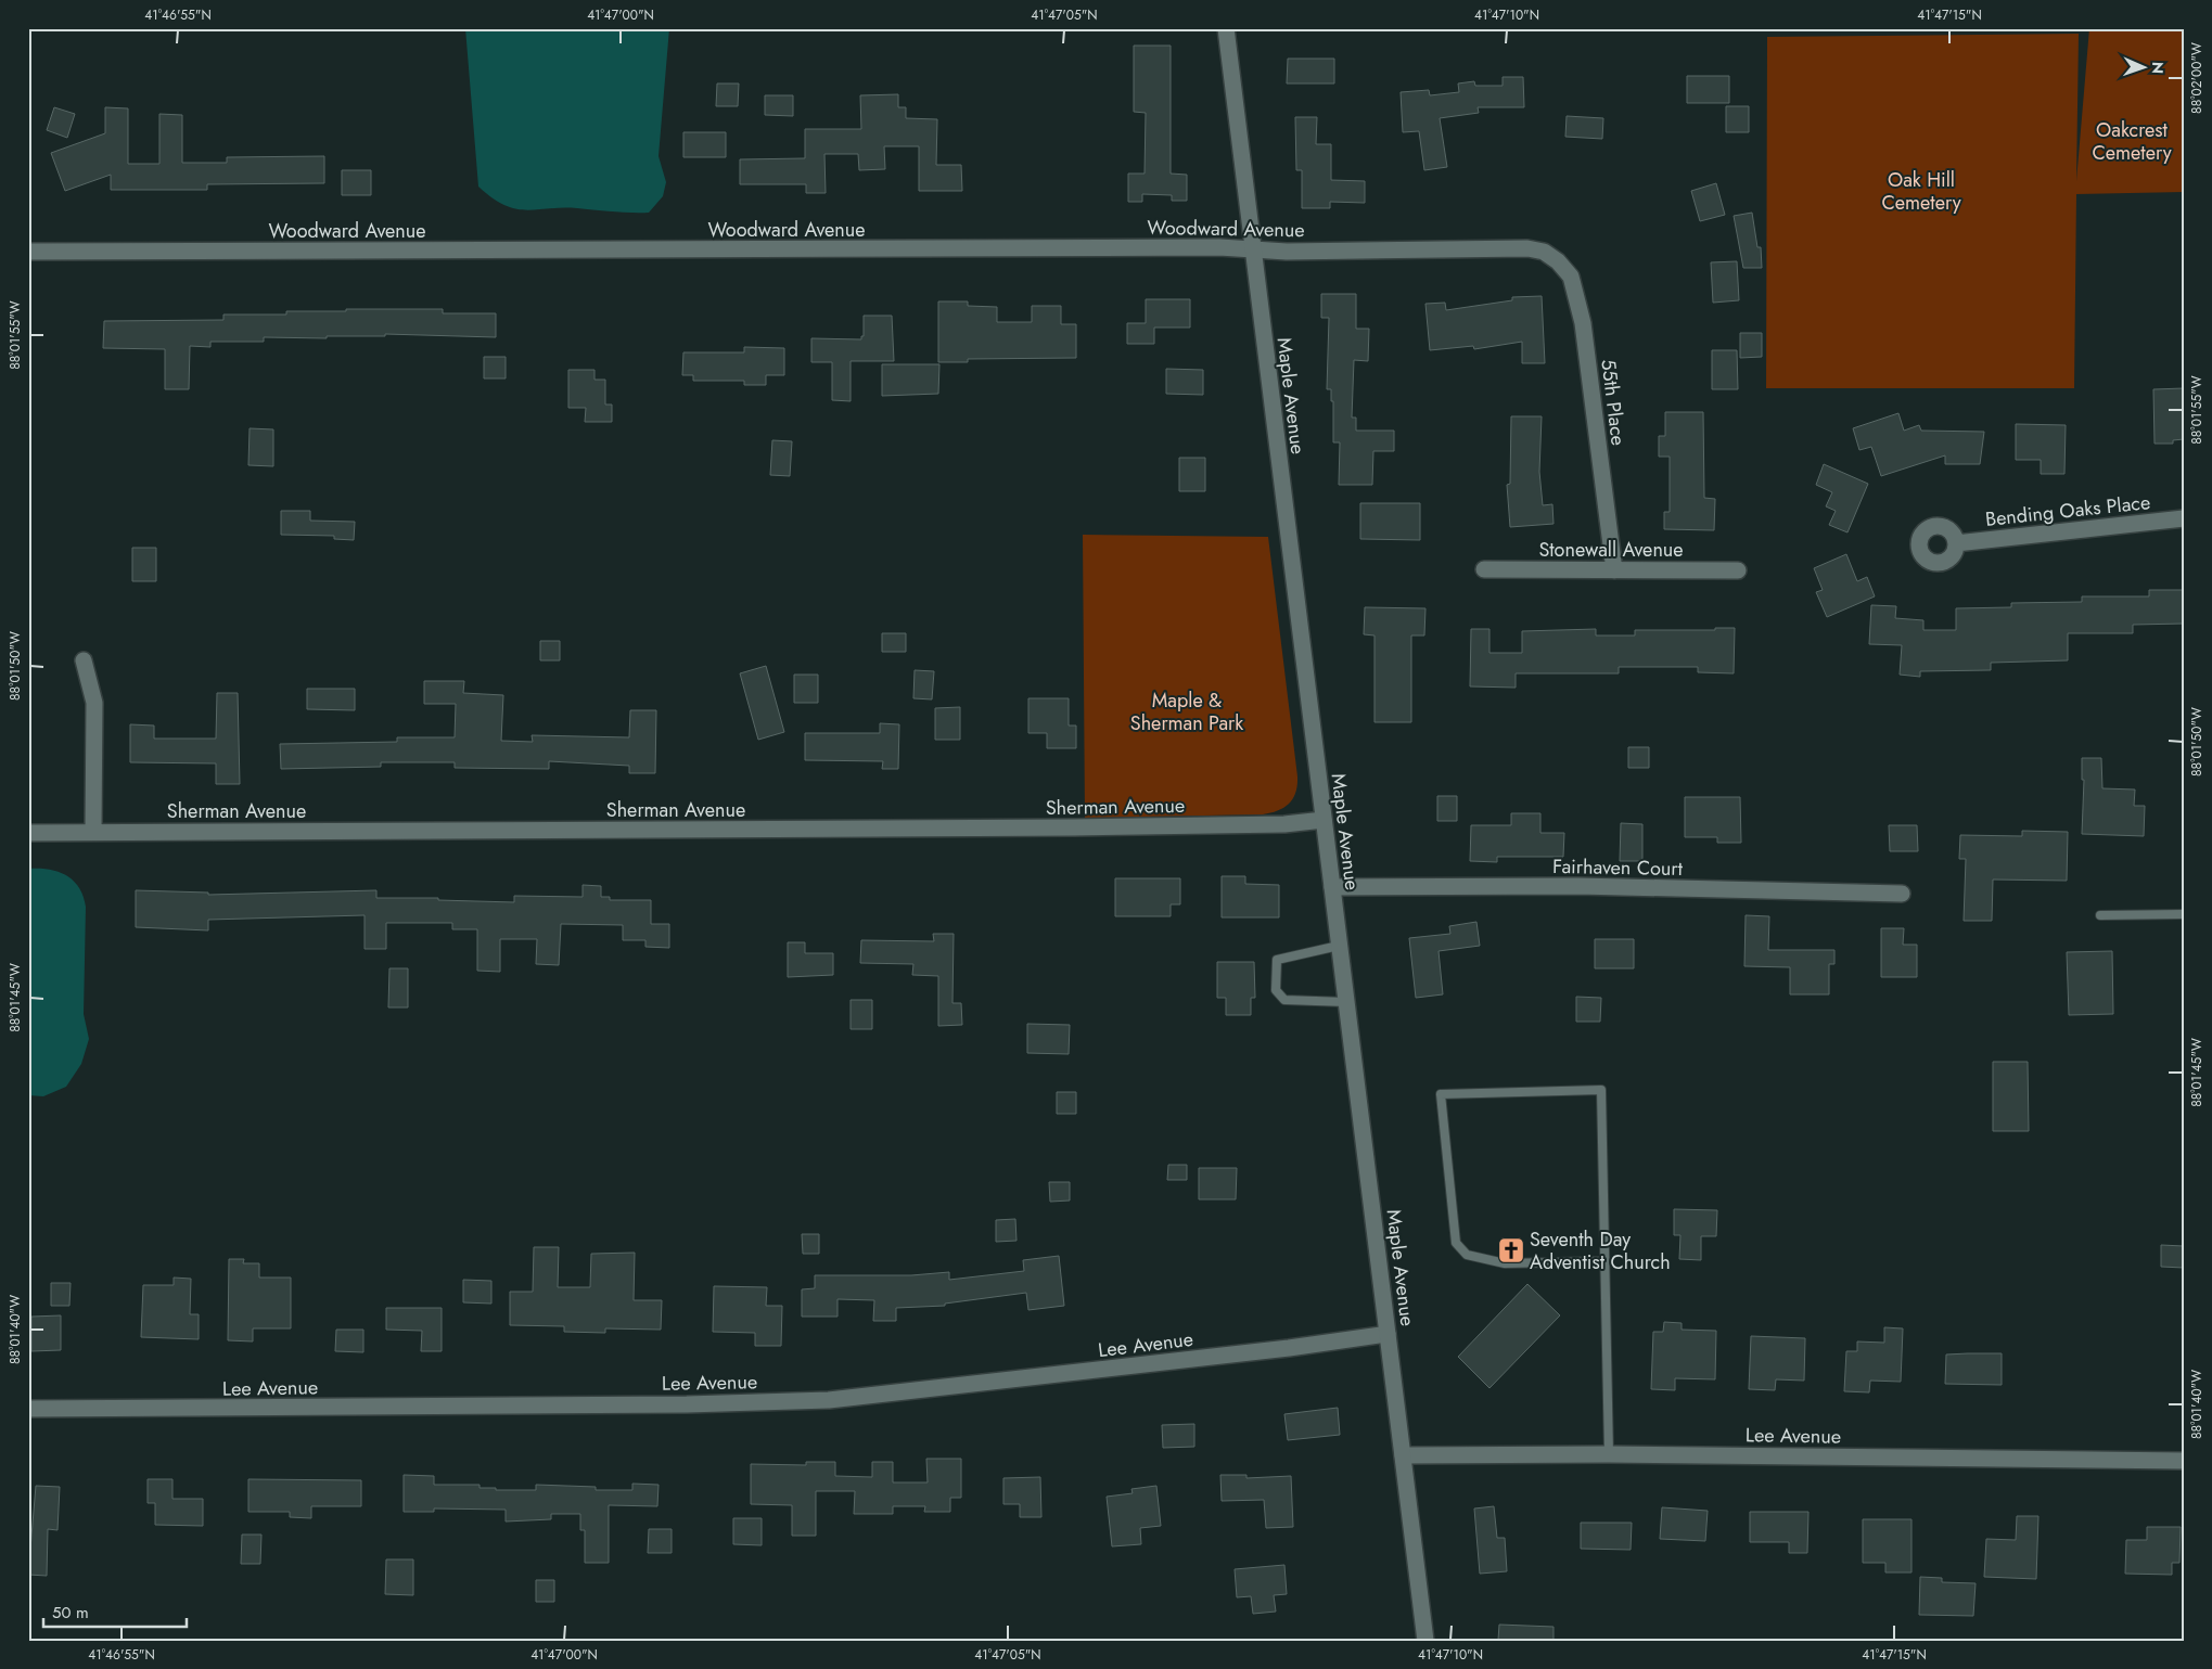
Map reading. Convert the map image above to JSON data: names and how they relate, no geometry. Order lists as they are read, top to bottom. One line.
{"streets":{"street":["Woodward Avenue","Maple Avenue","55th Place","Bending Oaks Place","Stonewall Avenue","Sherman Avenue","Fairhaven Court","Lee Avenue"]},"crossings":[["Woodward Avenue","Maple Avenue"],["Woodward Avenue","55th Place"],["Maple Avenue","Sherman Avenue"],["Maple Avenue","Fairhaven Court"],["Maple Avenue","Lee Avenue"],["55th Place","Stonewall Avenue"]],"parks":["Oakcrest Cemetery","Oak Hill Cemetery","Maple & Sherman Park"],"places":{"church":["Seventh Day Adventist Church"]},"scale_bar":"50 m","north":"right","coordinates":["41°46'55\"N","41°47'00\"N","41°47'05\"N","41°47'10\"N","41°47'15\"N","88°02'00\"W","88°01'55\"W","88°01'50\"W","88°01'45\"W","88°01'40\"W"]}
